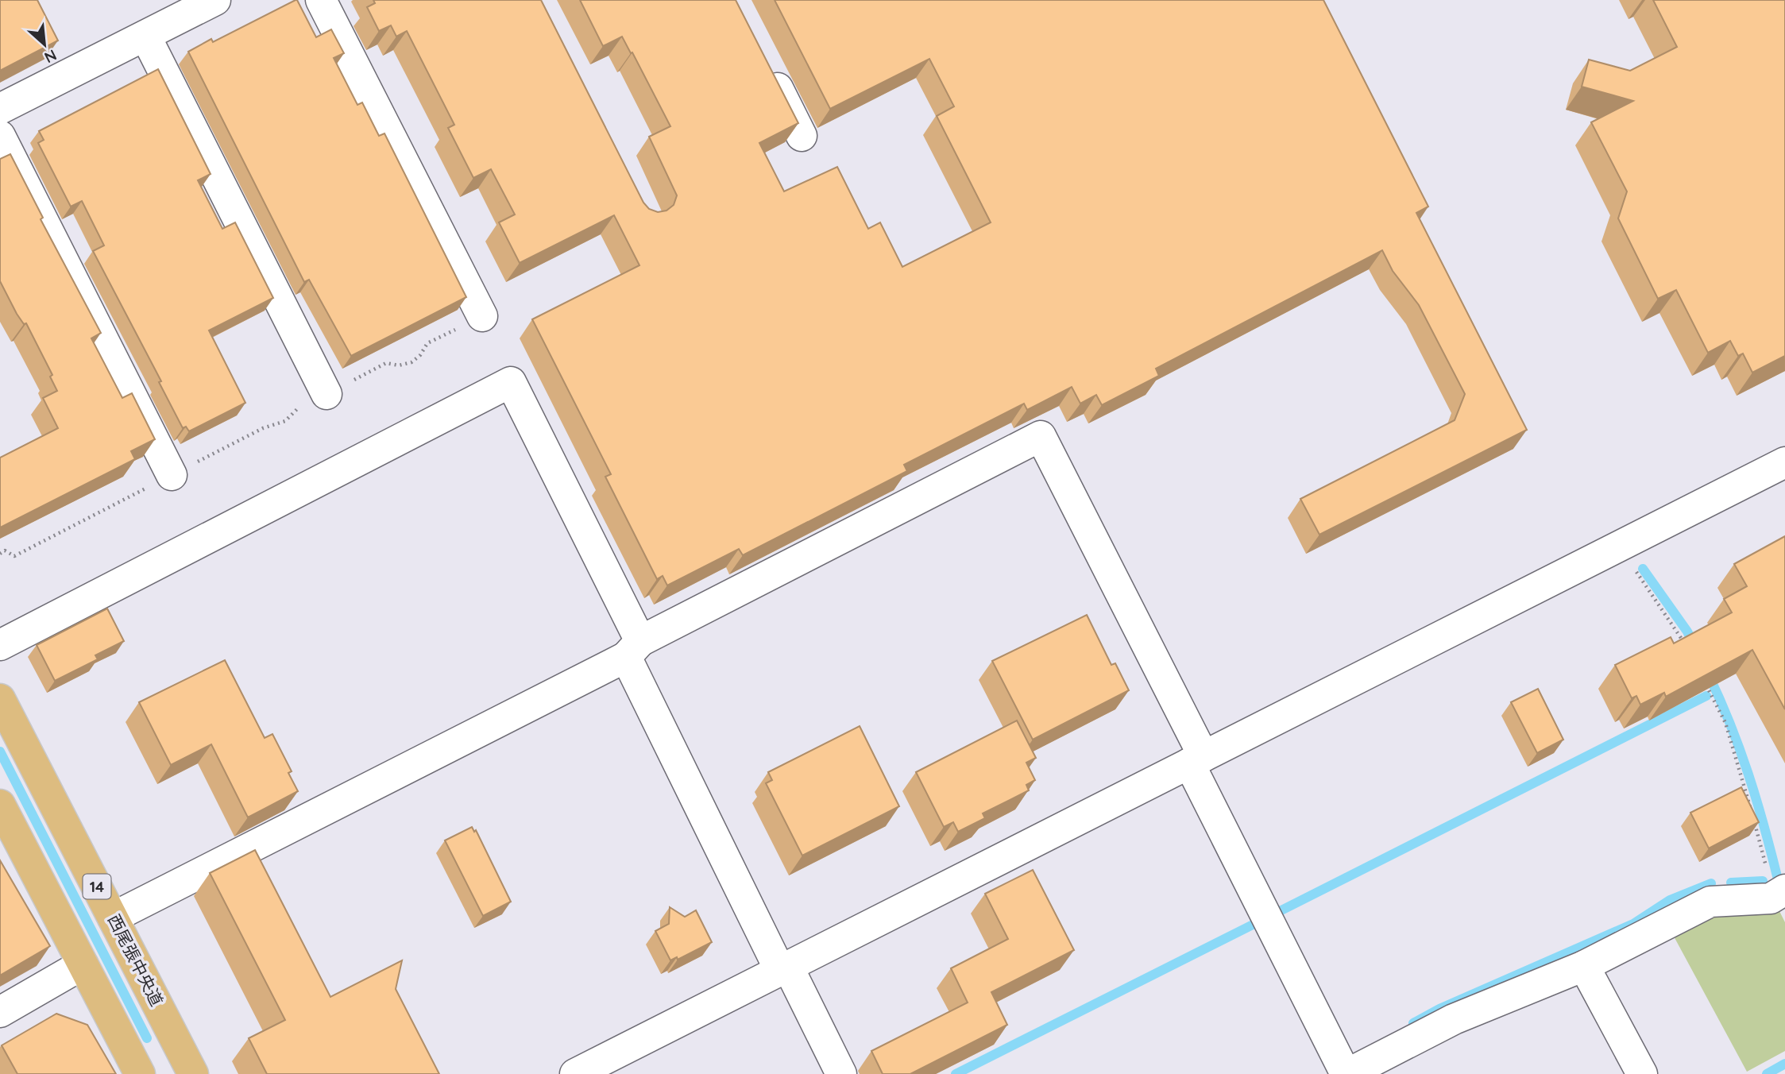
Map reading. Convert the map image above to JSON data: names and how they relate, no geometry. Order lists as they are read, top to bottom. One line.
{"streets":{"main road":["14","西尾張中央道"]},"north":"bottom right"}
